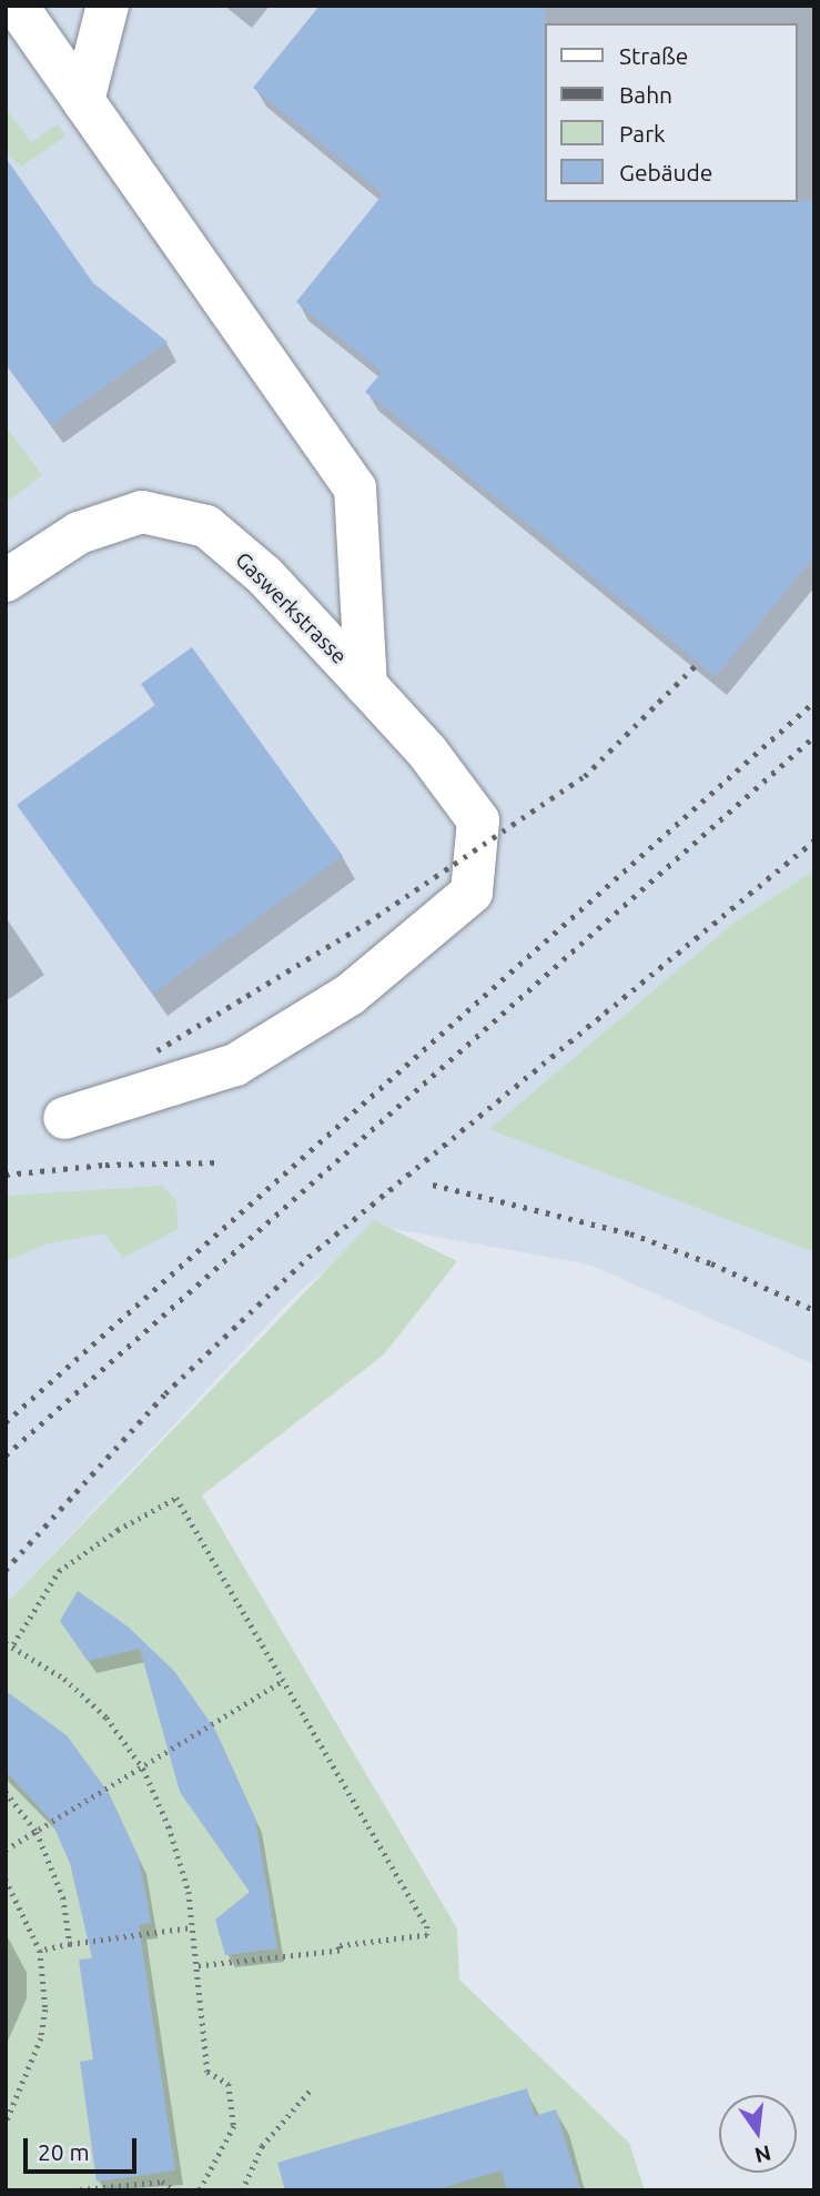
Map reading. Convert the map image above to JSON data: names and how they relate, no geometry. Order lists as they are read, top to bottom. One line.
{"streets":{"lane":["Gaswerkstrasse"]},"legend":["Straße","Bahn","Park","Gebäude"],"scale_bar":"20 m","north":"bottom"}
